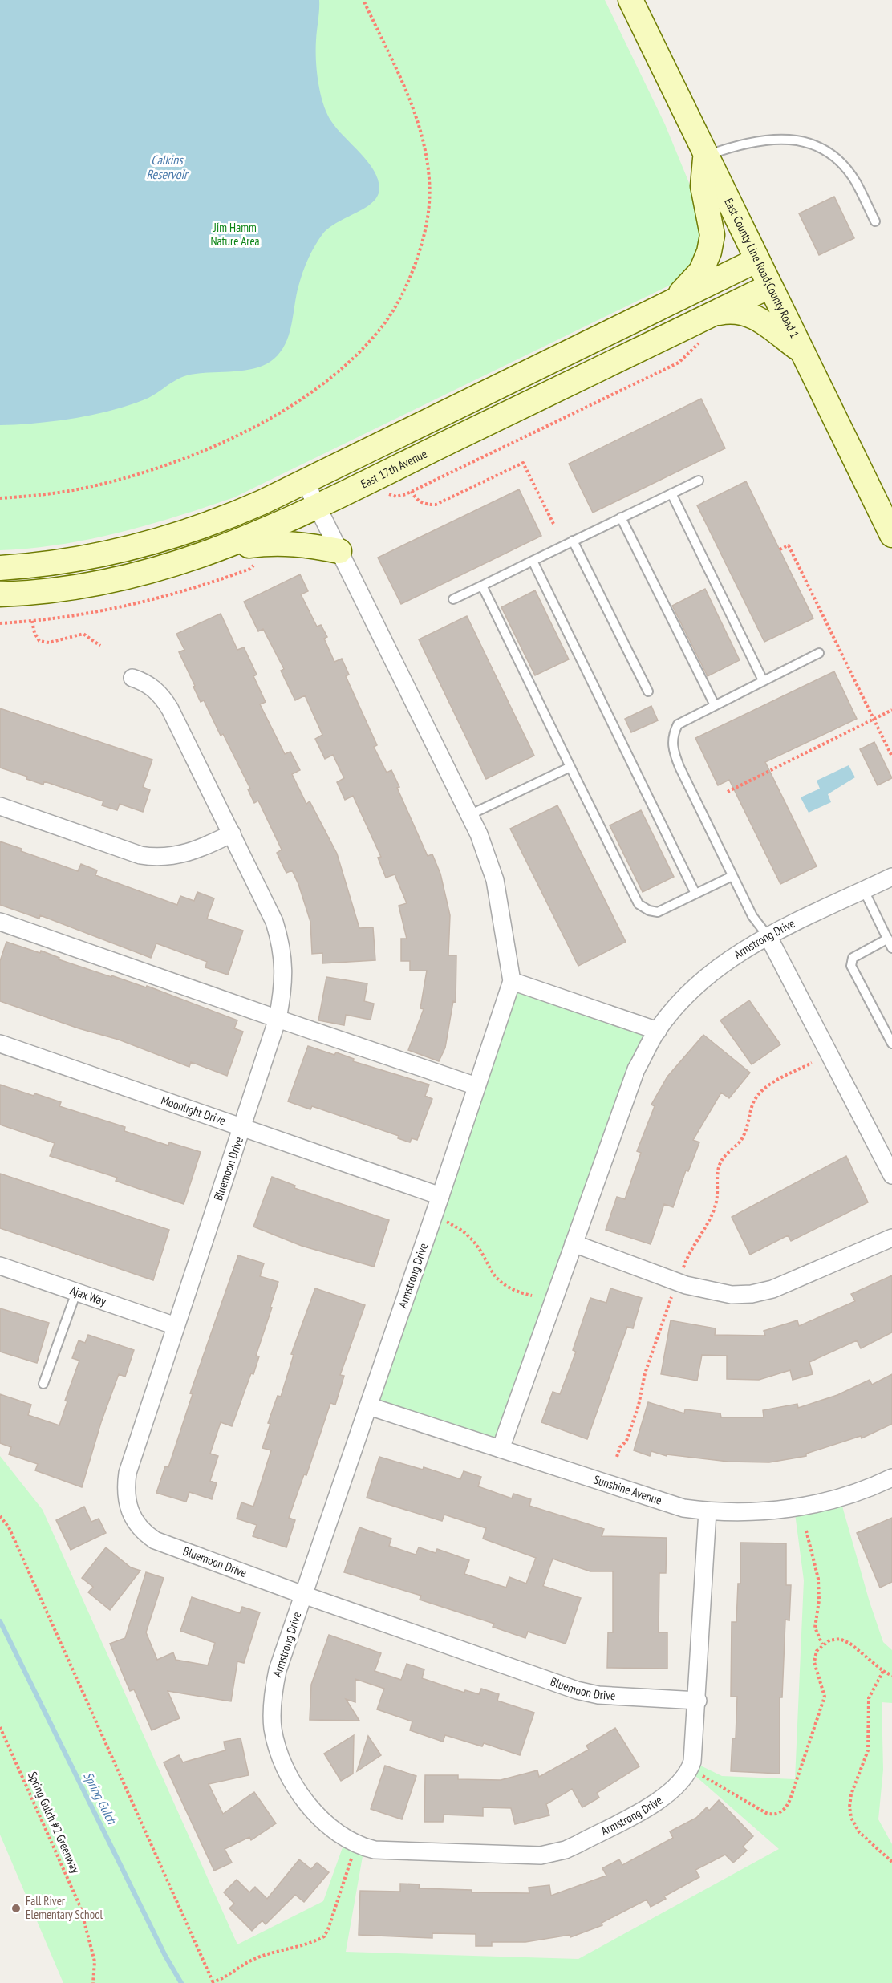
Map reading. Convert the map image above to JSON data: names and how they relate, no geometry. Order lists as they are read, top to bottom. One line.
{"streets":{"main road":["East County Line Road;County Road 1","East 17th Avenue"],"street":["Armstrong Drive","Moonlight Drive","Bluemoon Drive","Ajax Way","Sunshine Avenue"],"path":["Spring Gulch #2 Greenway"]},"crossings":[["East County Line Road;County Road 1","East 17th Avenue"],["Armstrong Drive","Moonlight Drive"],["Armstrong Drive","Bluemoon Drive"],["Armstrong Drive","Sunshine Avenue"],["Moonlight Drive","Bluemoon Drive"],["Bluemoon Drive","Ajax Way"]],"water":["Calkins Reservoir","Spring Gulch"],"parks":["Jim Hamm Nature Area"],"places":["Fall River Elementary School"]}
